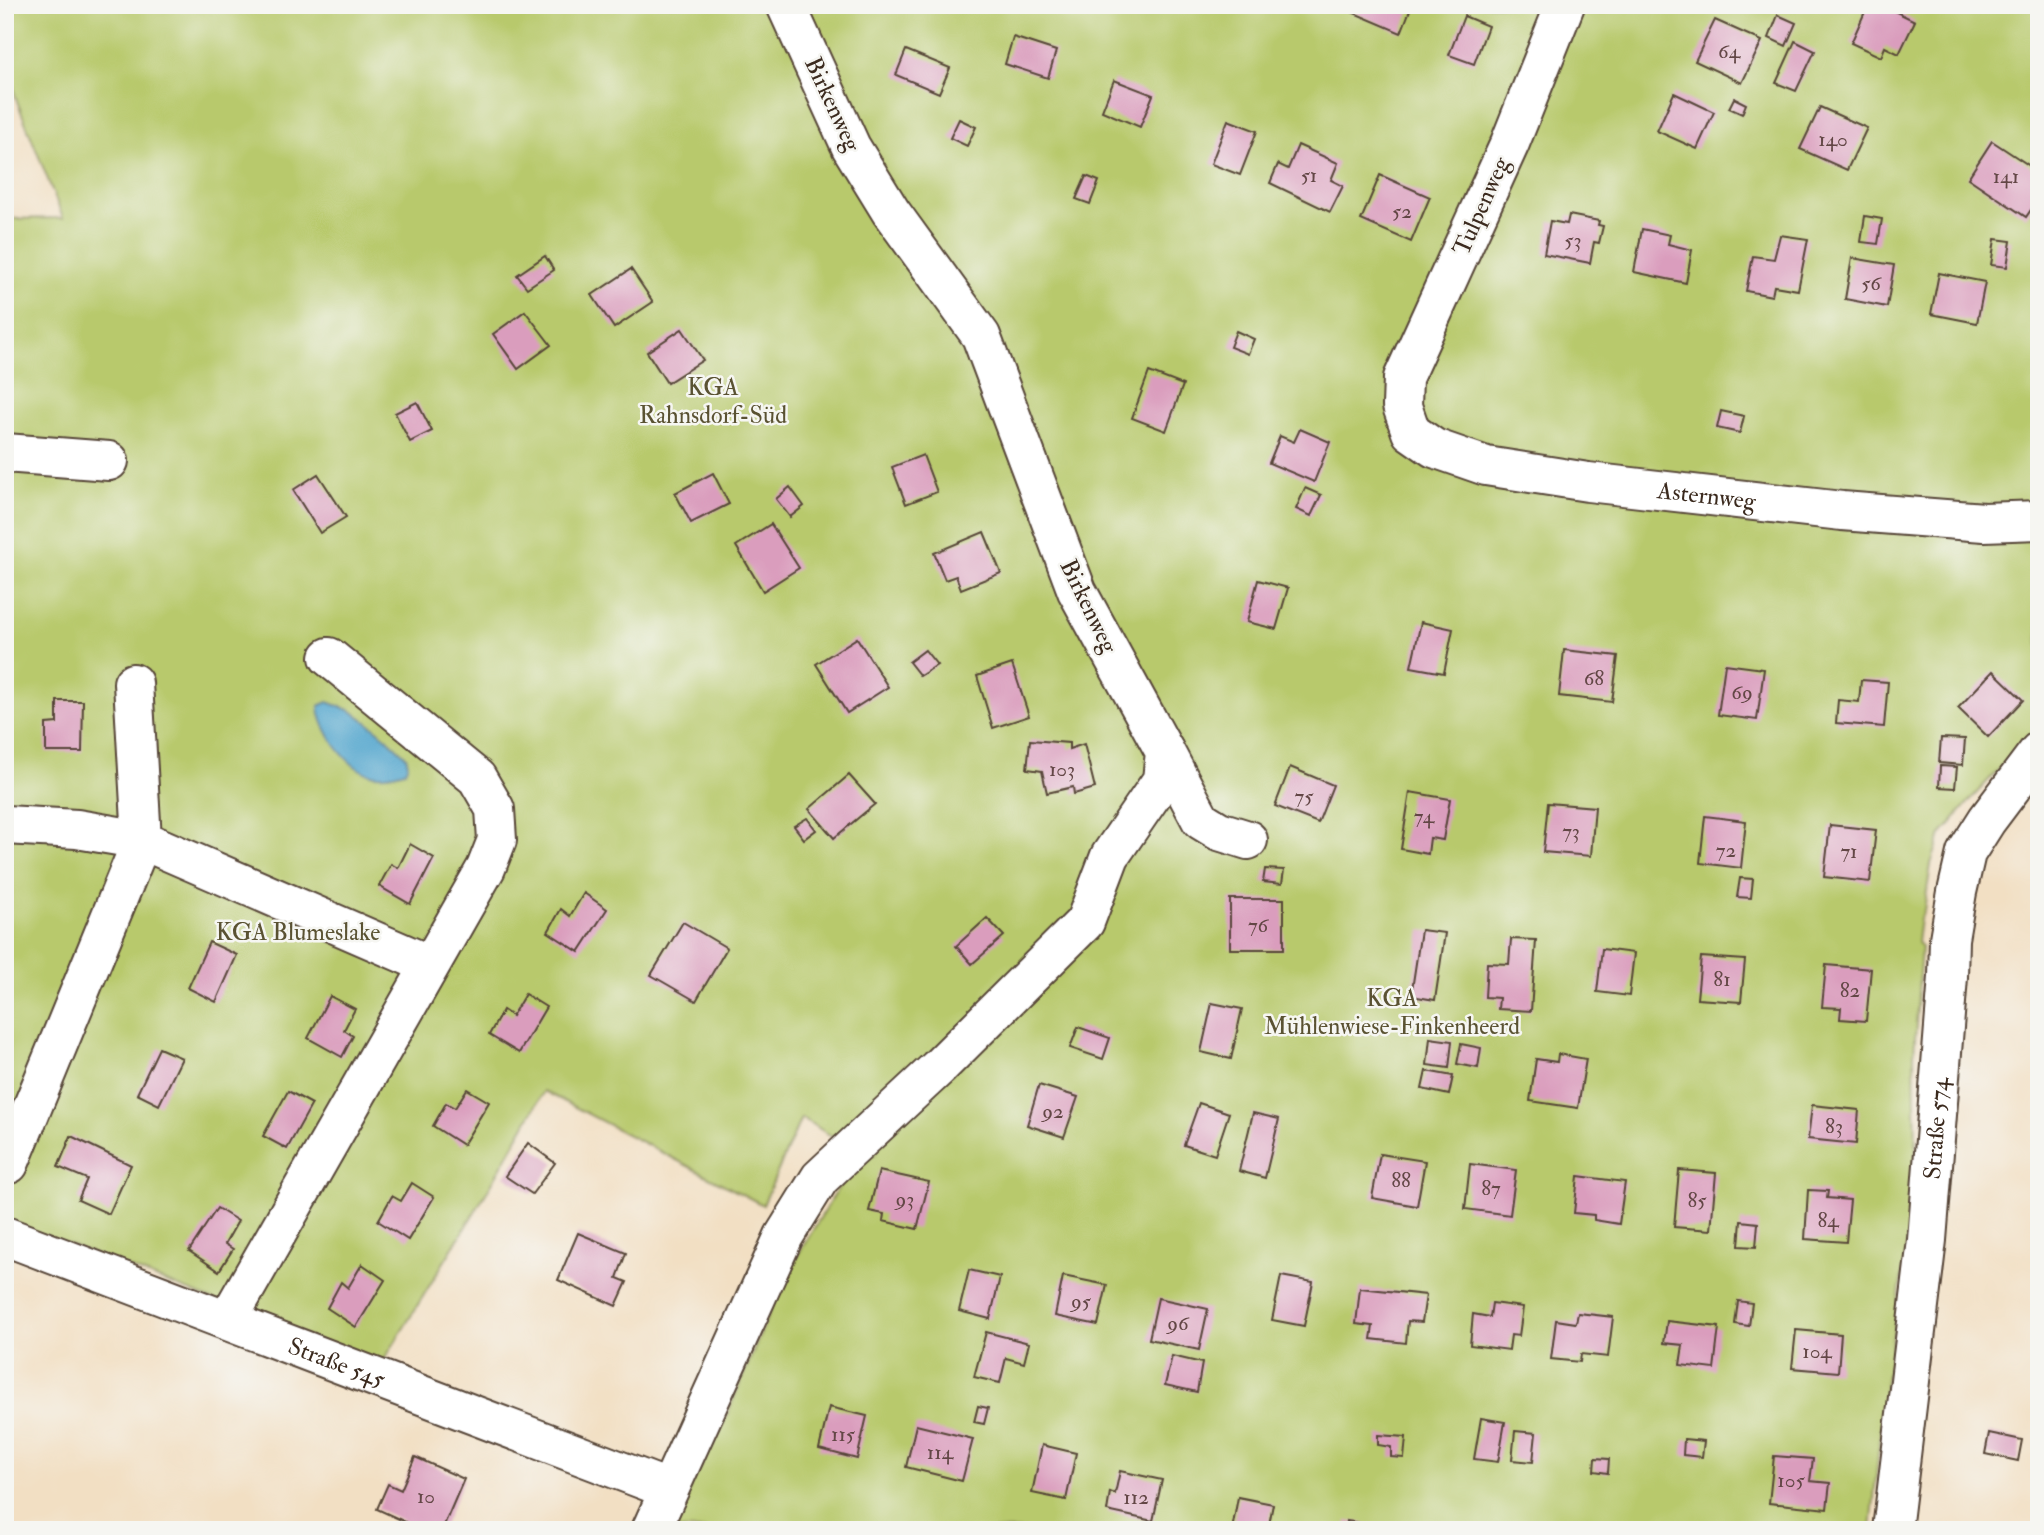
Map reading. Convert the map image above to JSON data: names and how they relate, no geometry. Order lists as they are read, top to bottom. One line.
{"streets":{"street":["Birkenweg","Tulpenweg","Asternweg","Straße 574","Straße 545"]},"crossings":[["Tulpenweg","Asternweg"]],"parks":["KGA Rahnsdorf-Süd","KGA Blumeslake","KGA Mühlenwiese-Finkenheerd"],"house_numbers":["64","140","51","141","52","53","56","68","69","103","75","74","73","72","71","76","81","82","92","83","88","87","93","85","84","95","96","104","115","114","105","10","112"]}
